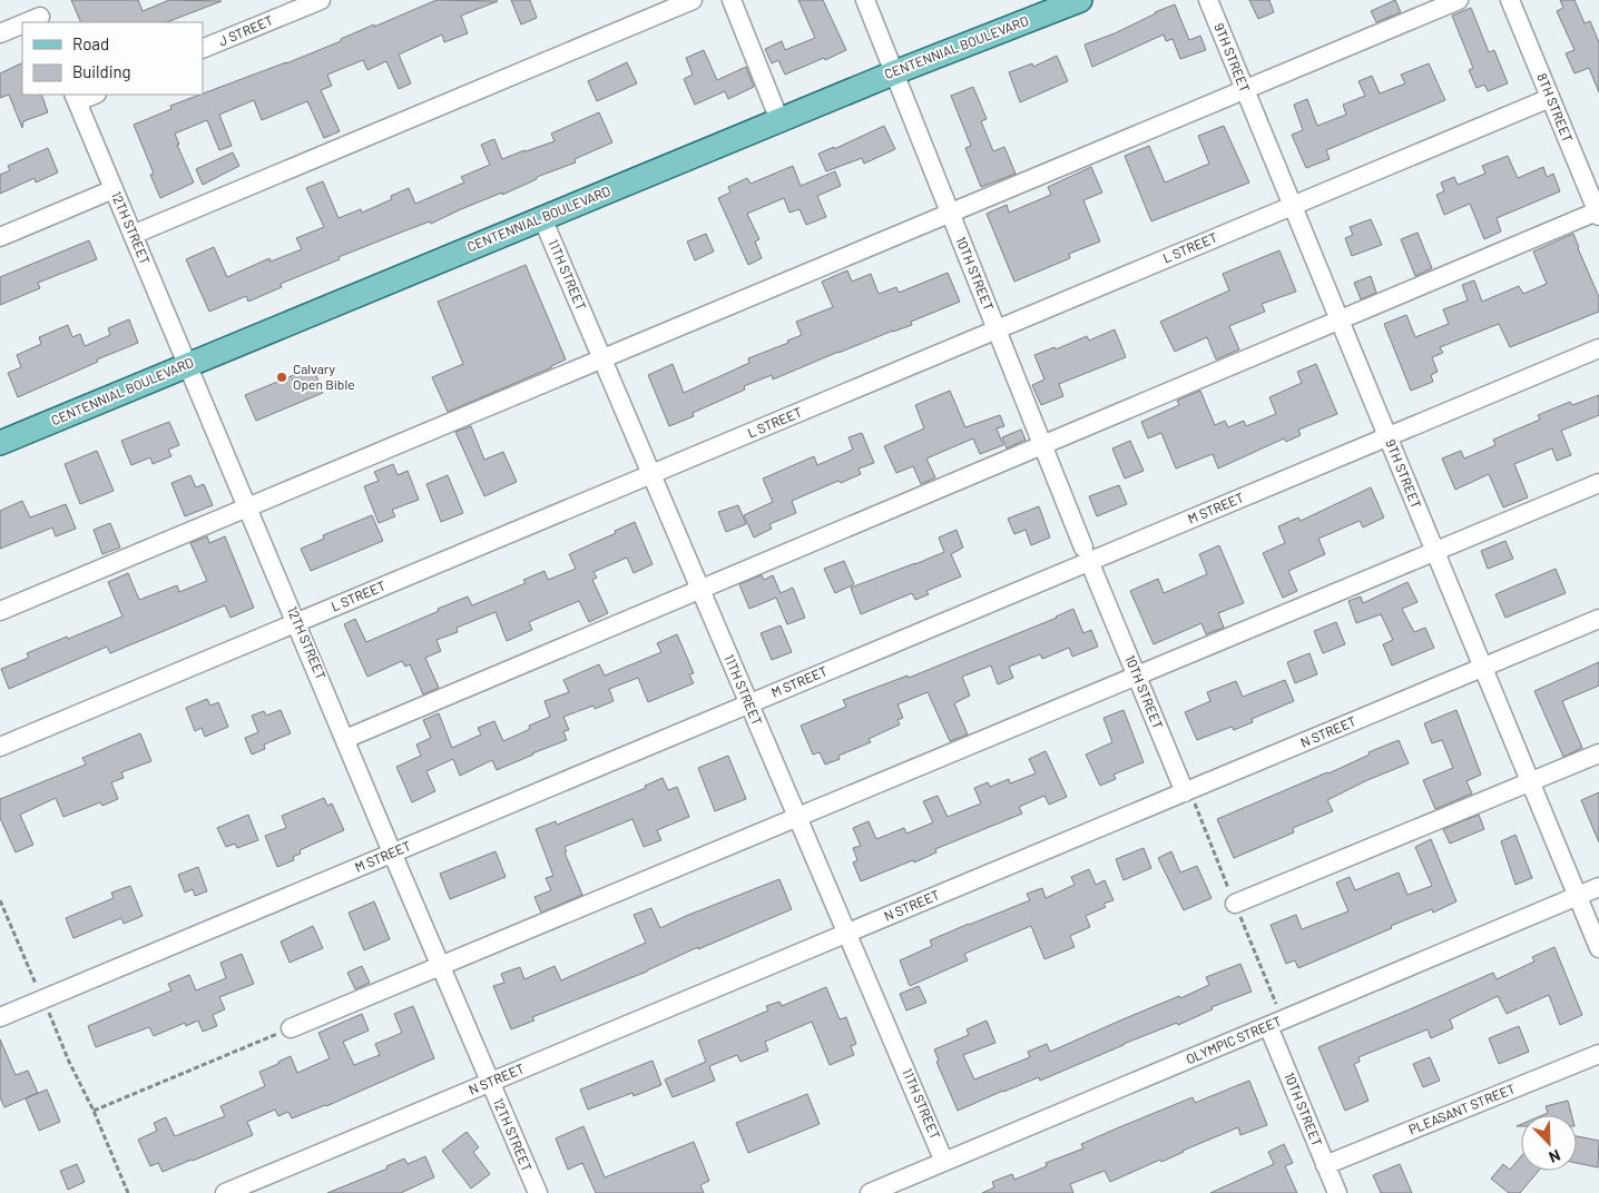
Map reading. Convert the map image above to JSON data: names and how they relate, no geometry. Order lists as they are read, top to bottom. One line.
{"streets":{"main road":["CENTENNIAL BOULEVARD"],"street":["J STREET","9TH STREET","8TH STREET","12TH STREET","L STREET","10TH STREET","11TH STREET","M STREET","N STREET","OLYMPIC STREET","PLEASANT STREET"]},"crossings":[["CENTENNIAL BOULEVARD","12TH STREET"],["CENTENNIAL BOULEVARD","10TH STREET"],["CENTENNIAL BOULEVARD","11TH STREET"],["9TH STREET","L STREET"],["9TH STREET","M STREET"],["9TH STREET","N STREET"],["9TH STREET","OLYMPIC STREET"],["8TH STREET","L STREET"],["12TH STREET","L STREET"],["12TH STREET","M STREET"],["12TH STREET","N STREET"],["L STREET","10TH STREET"],["L STREET","11TH STREET"],["10TH STREET","M STREET"],["10TH STREET","N STREET"],["10TH STREET","OLYMPIC STREET"],["10TH STREET","PLEASANT STREET"],["11TH STREET","M STREET"],["11TH STREET","N STREET"],["11TH STREET","OLYMPIC STREET"]],"places":["Calvary Open Bible"],"legend":["Road","Building"],"north":"bottom right"}
